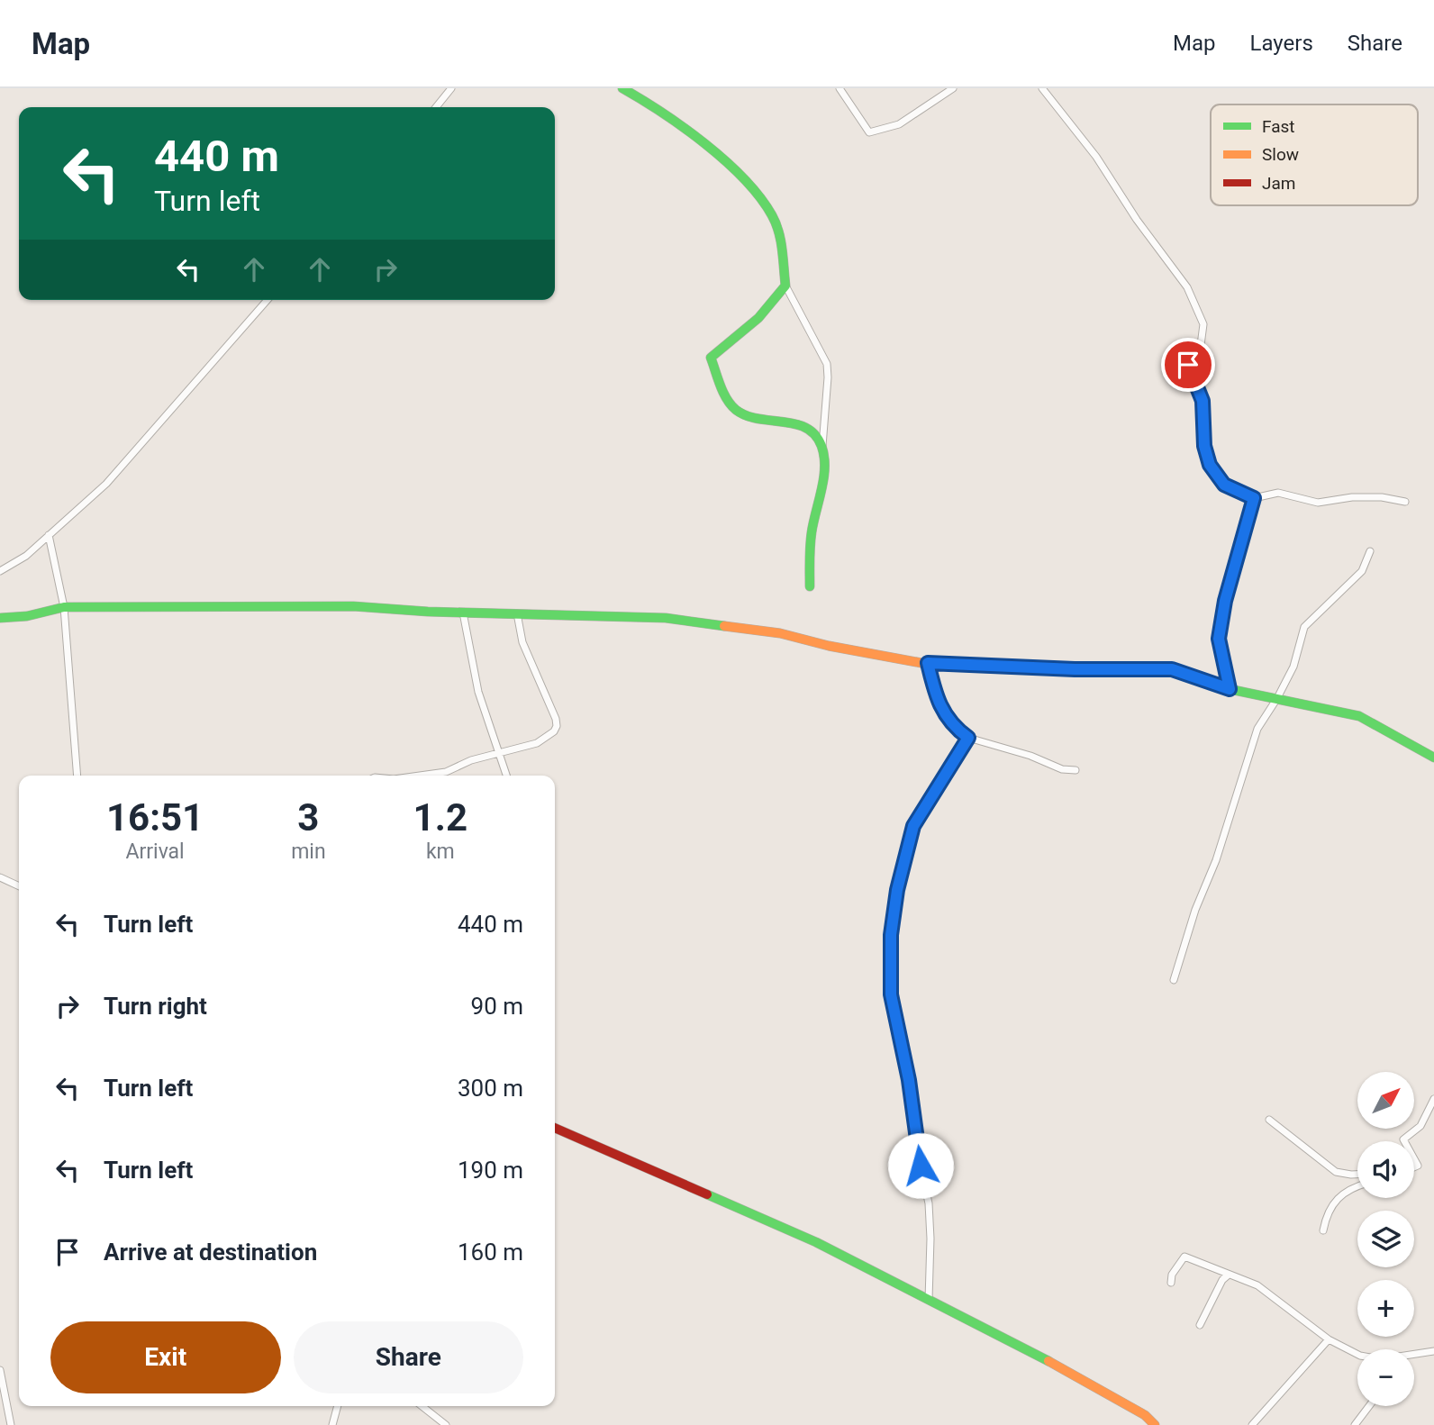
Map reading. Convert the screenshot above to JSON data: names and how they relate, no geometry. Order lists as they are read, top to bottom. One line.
{"legend":["Fast","Slow","Jam"],"north":"top right","page":{"header":"Map","nav":["Map","Layers","Share"],"turn":["440 m","Turn left"],"eta":["16:51","Arrival","3","min","1.2","km"],"list":[{"name":"Turn left","value":"440 m"},{"name":"Turn right","value":"90 m"},{"name":"Turn left","value":"300 m"},{"name":"Turn left","value":"190 m"},{"name":"Arrive at destination","value":"160 m"}],"map_buttons":["+","−"],"buttons":["Exit","Share"]}}
